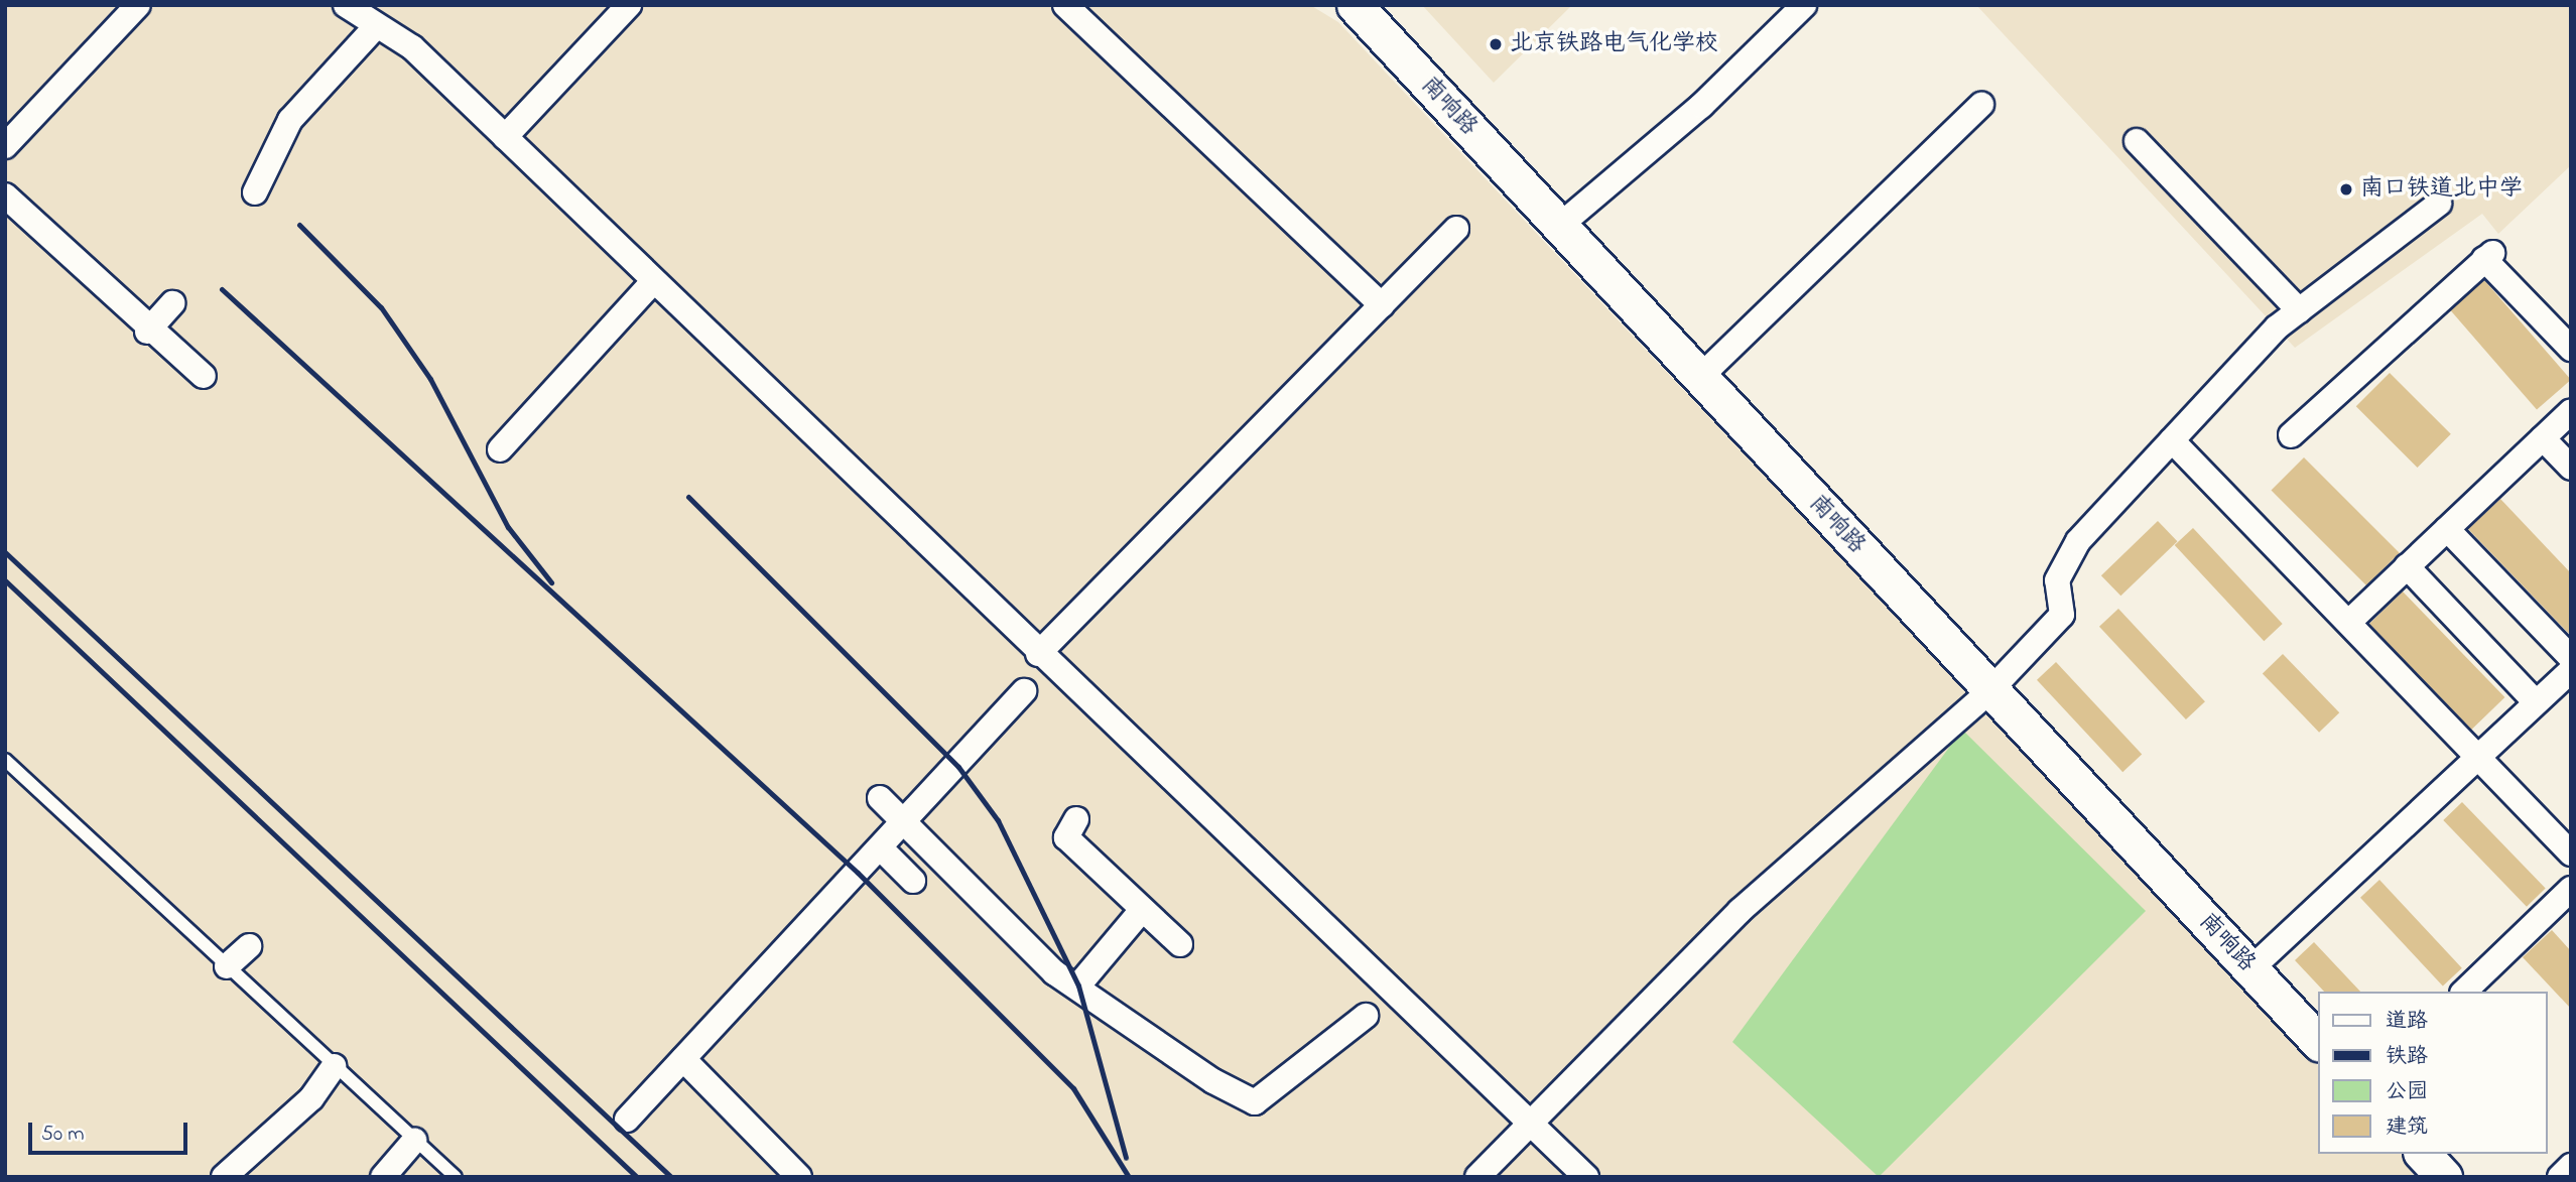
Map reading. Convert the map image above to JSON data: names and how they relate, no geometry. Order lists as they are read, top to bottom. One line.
{"streets":{"street":["南响路"]},"places":["北京铁路电气化学校","南口铁道北中学"],"legend":["道路","铁路","公园","建筑"],"scale_bar":"50 m"}
